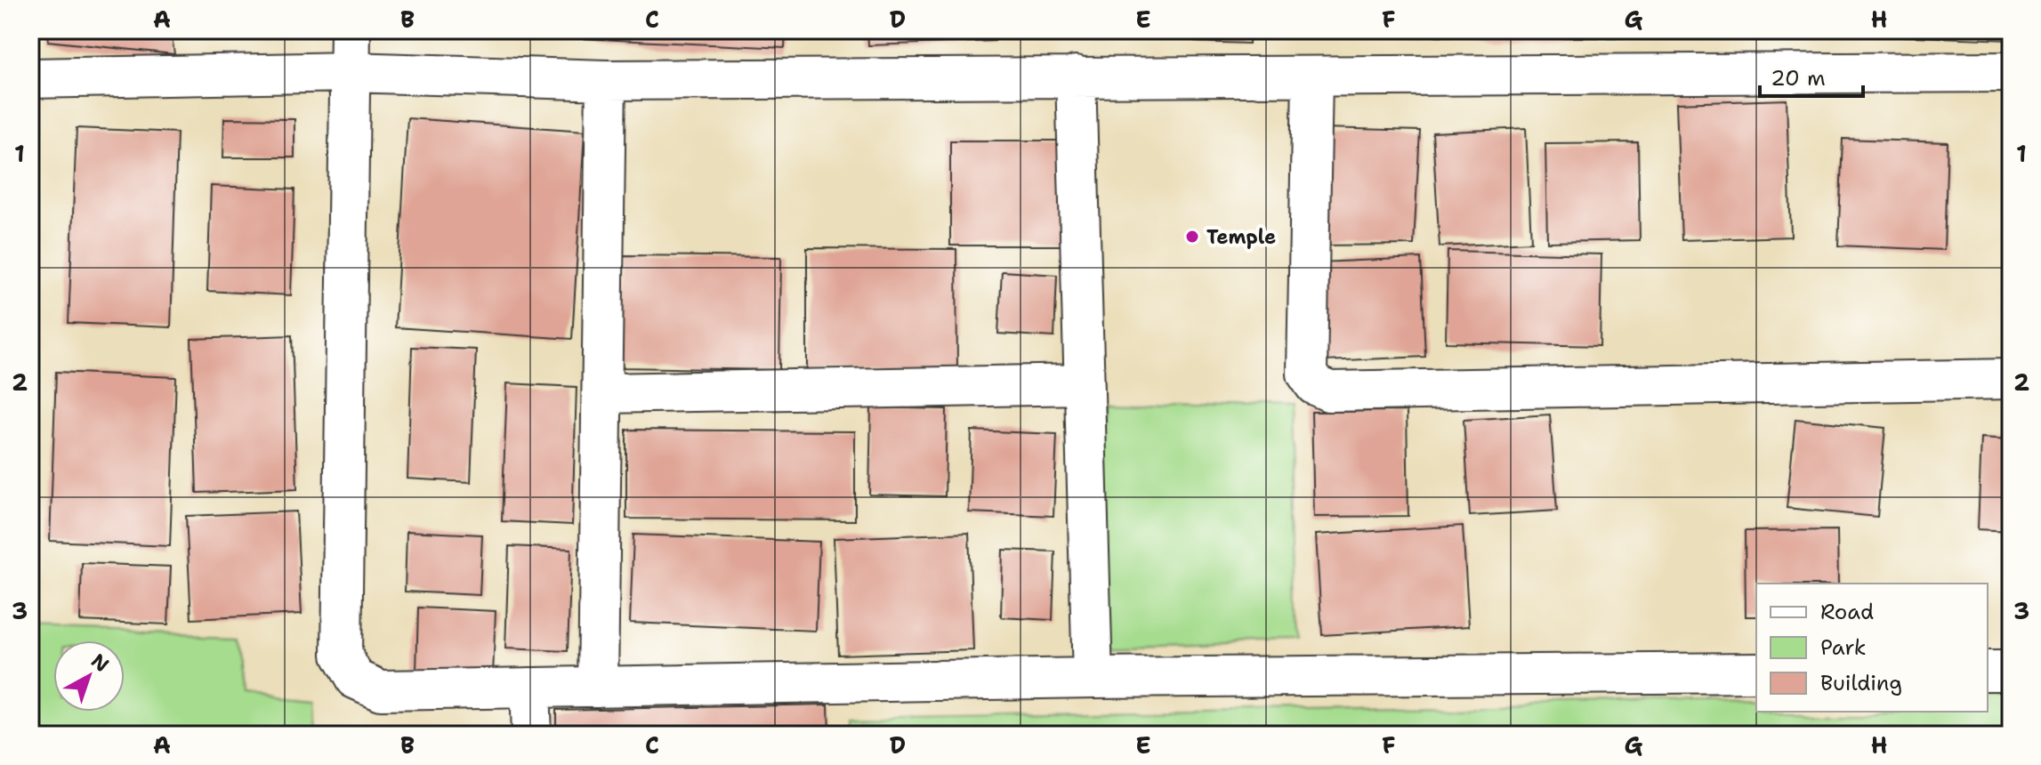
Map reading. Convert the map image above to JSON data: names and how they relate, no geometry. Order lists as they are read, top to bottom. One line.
{"places":["Temple"],"legend":["Road","Park","Building"],"scale_bar":"20 m","north":"top right","grid":{"columns":["A","B","C","D","E","F","G","H"],"rows":["1","2","3"]}}
